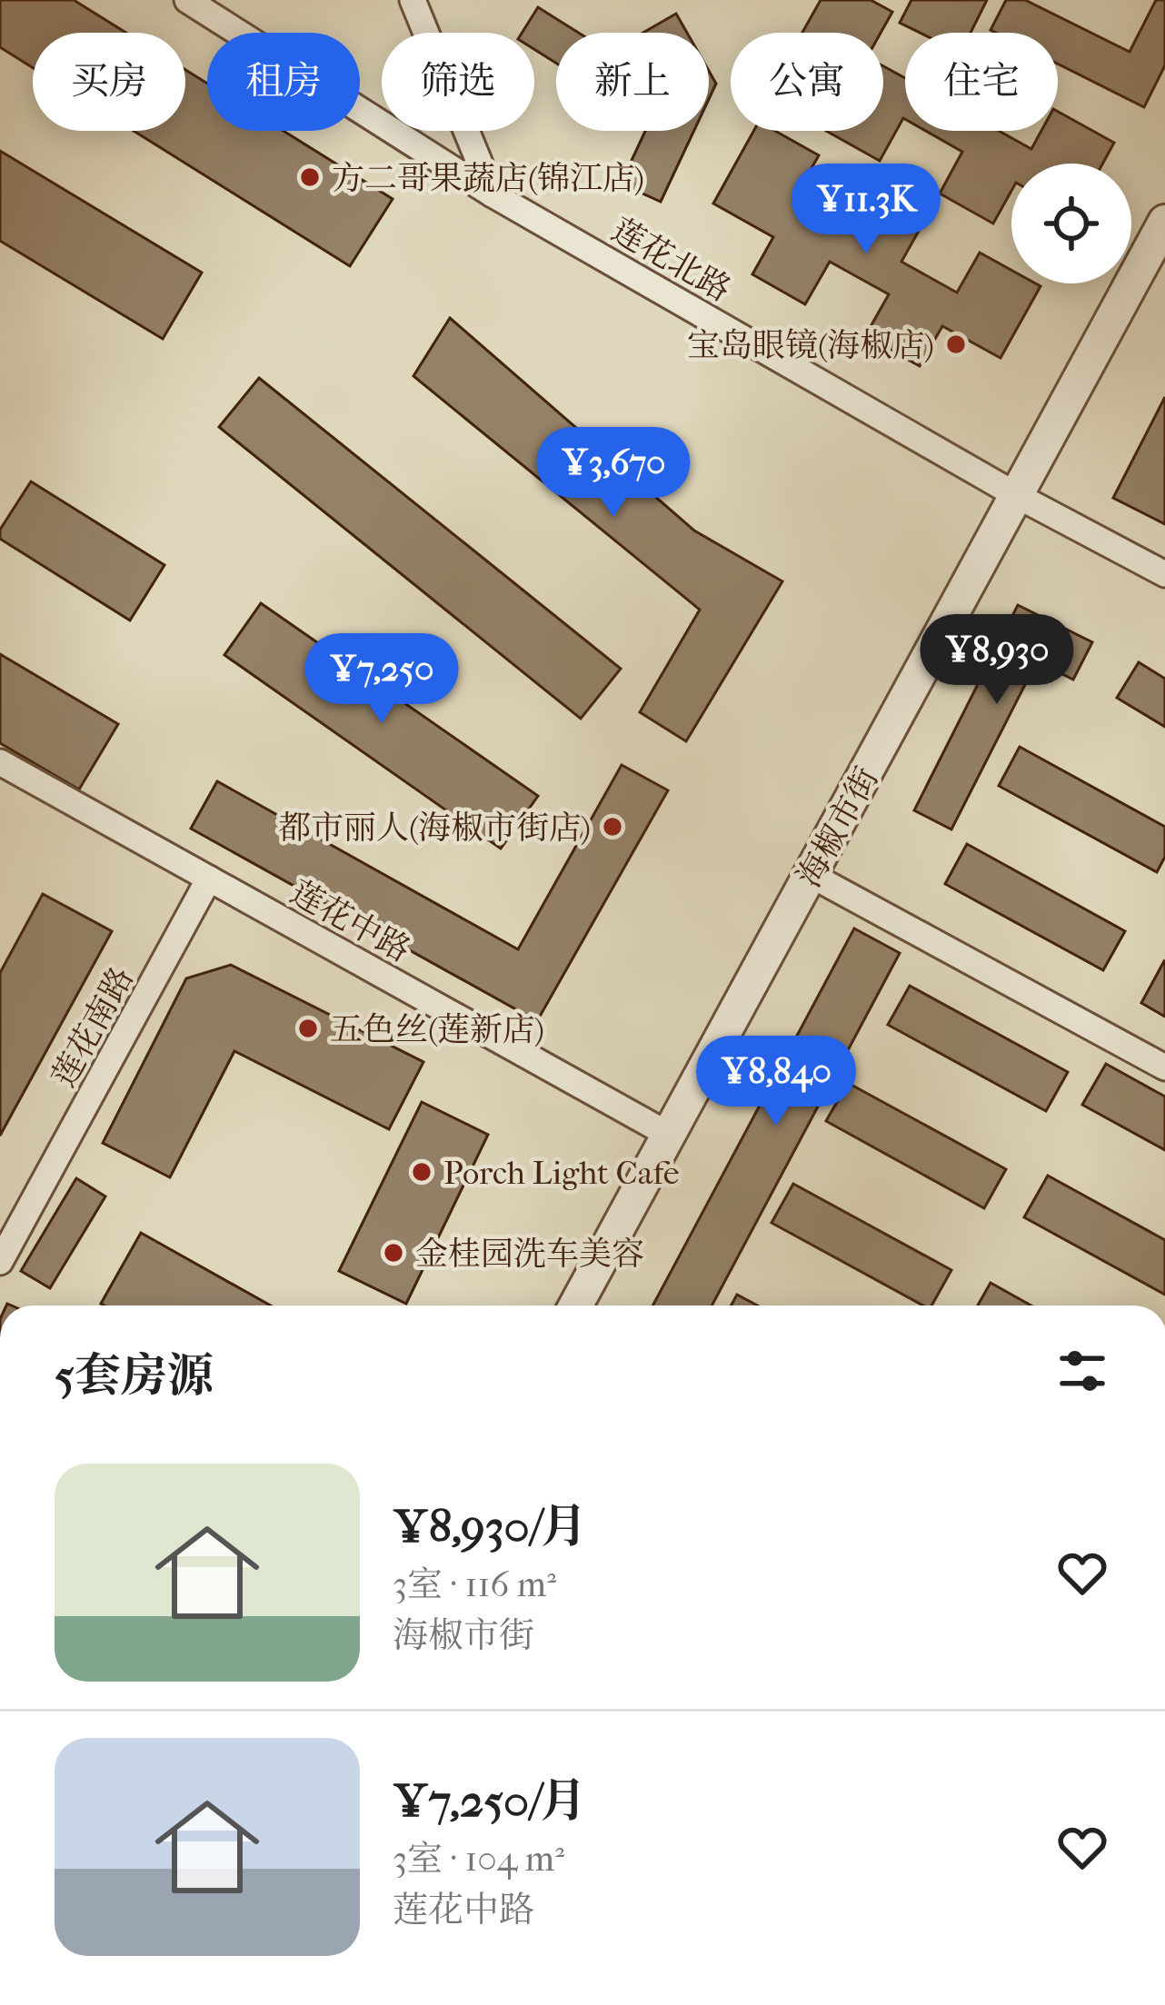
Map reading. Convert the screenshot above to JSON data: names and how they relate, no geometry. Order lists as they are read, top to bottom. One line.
{"streets":{"street":["莲花北路","海椒市街","莲花中路","莲花南路"]},"crossings":[["莲花北路","海椒市街"],["海椒市街","莲花中路"],["莲花中路","莲花南路"]],"places":["方二哥果蔬店(锦江店)","宝岛眼镜(海椒店)","都市丽人(海椒市街店)","五色丝(莲新店)","Porch Light Cafe","金桂园洗车美容"],"page":{"chip":["买房","租房","筛选","新上","公寓","住宅"],"price":["¥11.3K","¥3,670","¥8,930","¥7,250","¥8,840"],"heading":"5套房源","list":[{"name":"¥8,930/月","note":"3室 · 116 m² · 海椒市街"},{"name":"¥7,250/月","note":"3室 · 104 m² · 莲花中路"}]}}
